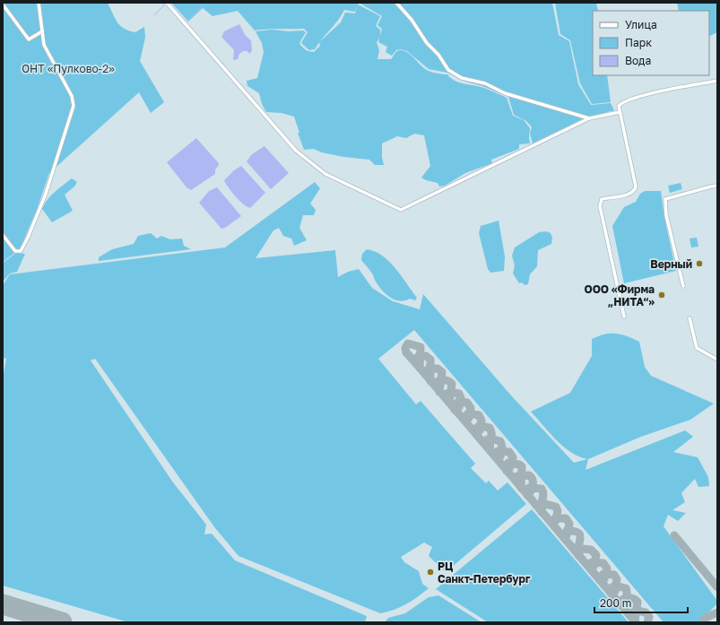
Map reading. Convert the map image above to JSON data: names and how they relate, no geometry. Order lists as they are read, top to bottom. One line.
{"parks":["ОНТ «Пулково-2»"],"places":["Верный","ООО «Фирма „НИТА“»","РЦ Санкт-Петербург"],"legend":["Улица","Парк","Вода"],"scale_bar":"200 m"}
